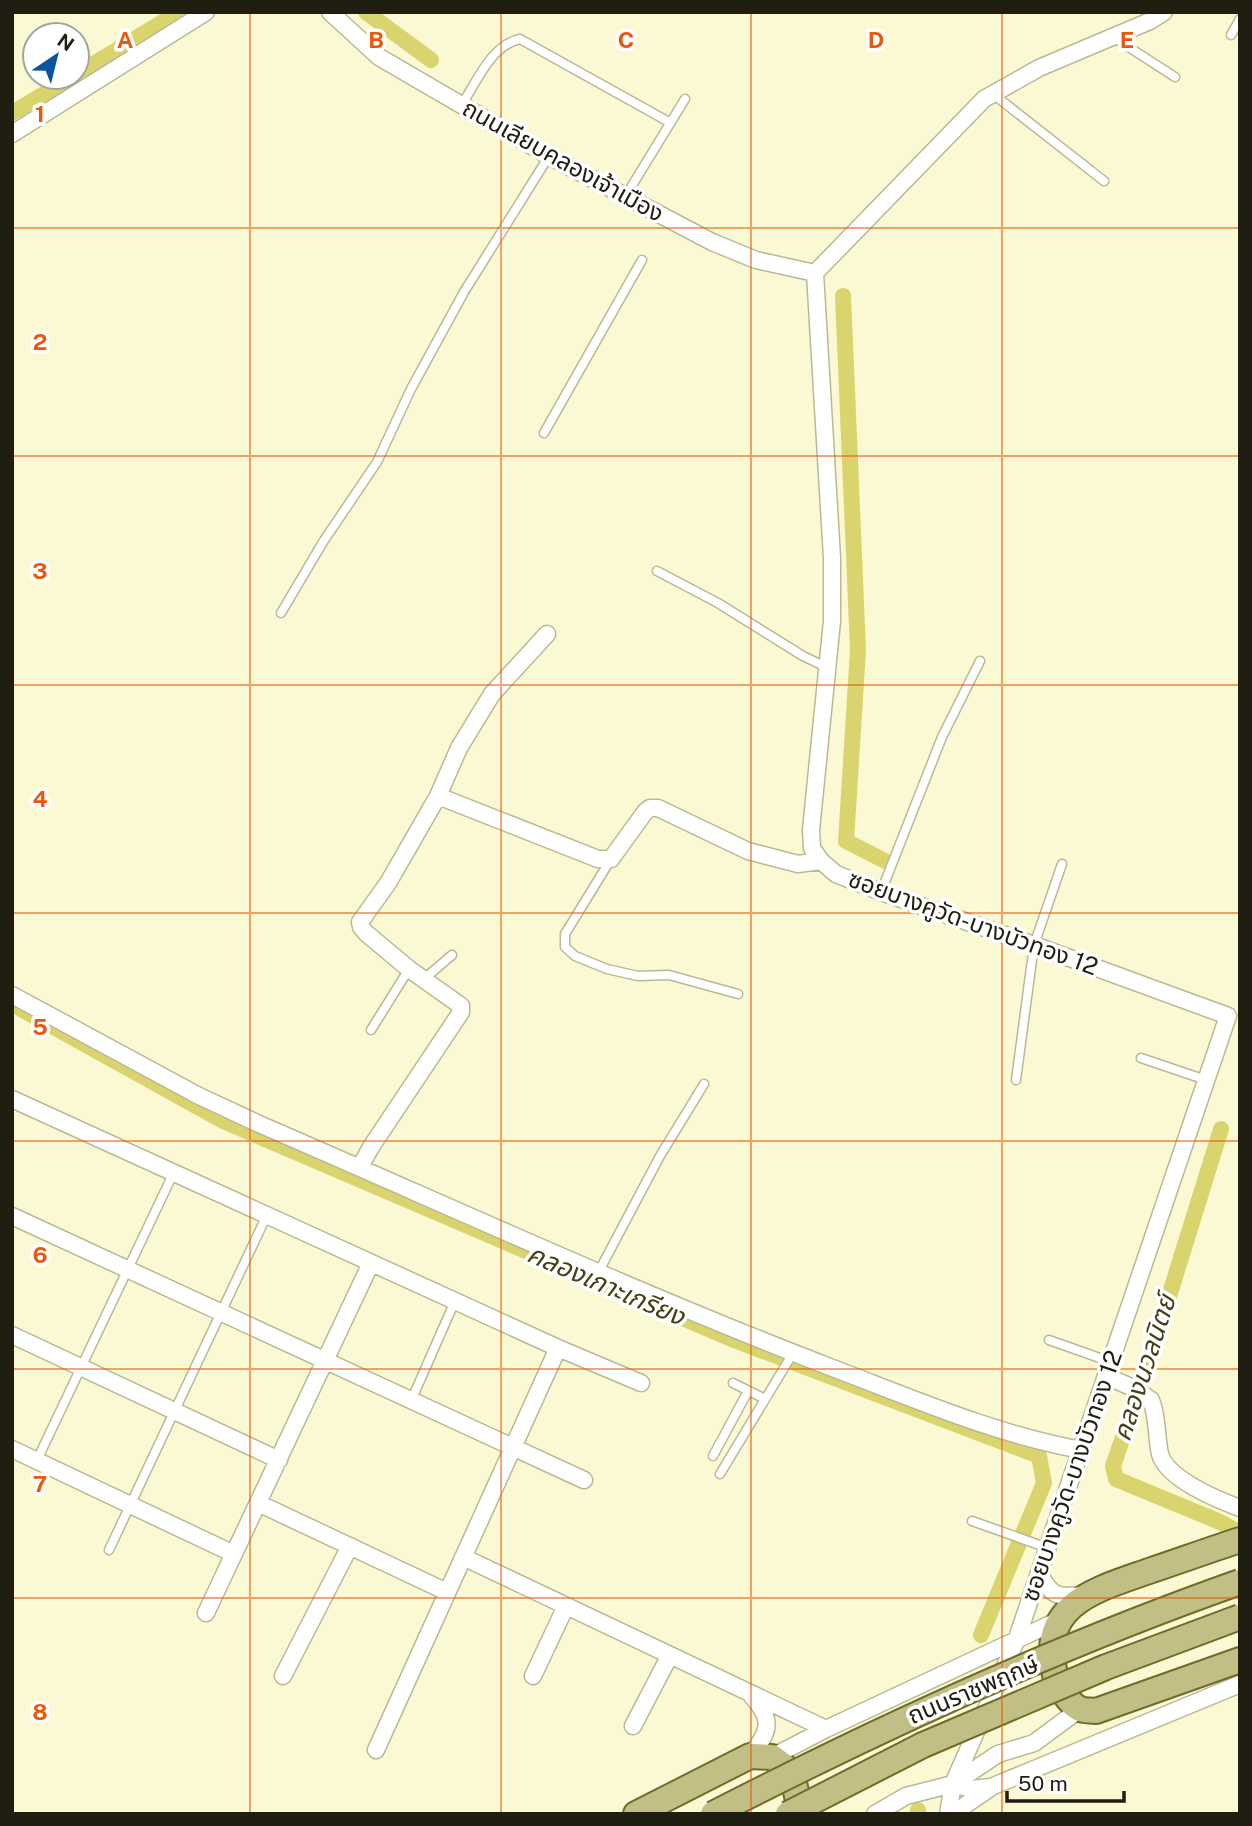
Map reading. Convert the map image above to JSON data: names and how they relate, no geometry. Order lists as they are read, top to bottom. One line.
{"streets":{"main road":["ถนนราชพฤกษ์"],"street":["ถนนเลียบคลองเจ้าเมือง","ซอยบางคูวัด-บางบัวทอง 12"]},"crossings":[["ถนนเลียบคลองเจ้าเมือง","ซอยบางคูวัด-บางบัวทอง 12"]],"water":["คลองเกาะเกรียง","คลองนวลนิตย์"],"scale_bar":"50 m","north":"top right","grid":{"columns":["A","B","C","D","E"],"rows":["1","2","3","4","5","6","7","8"]}}
